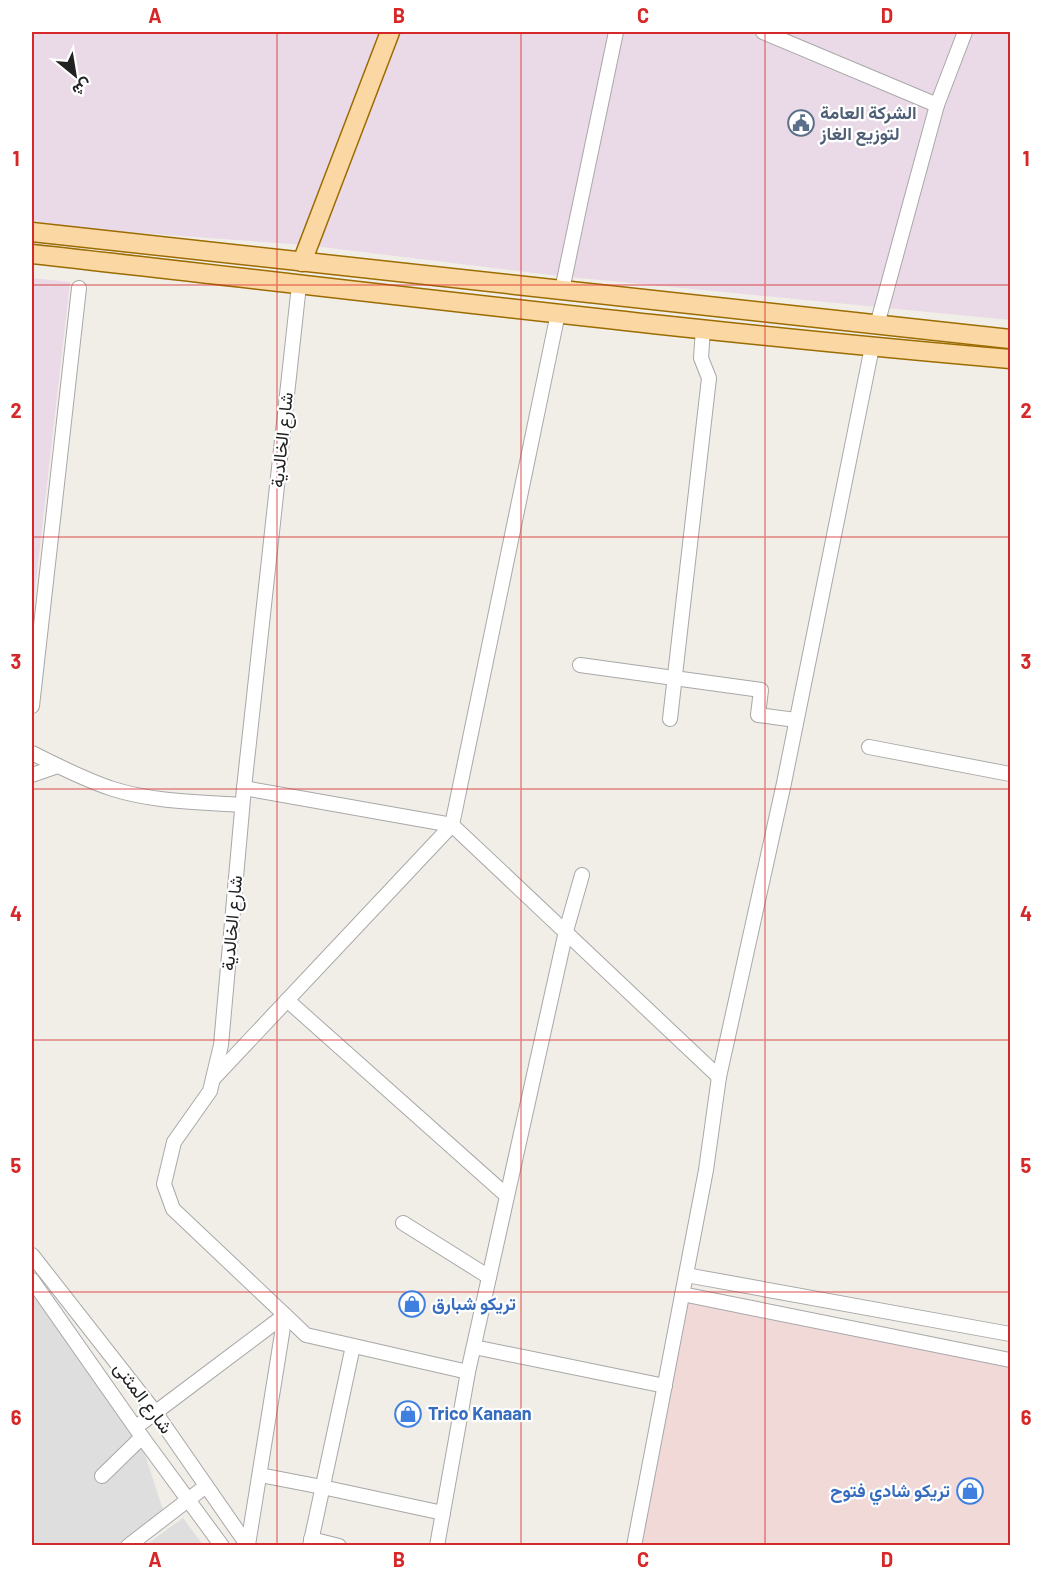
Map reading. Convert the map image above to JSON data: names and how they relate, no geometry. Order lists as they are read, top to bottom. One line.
{"streets":{"street":["شارع الخالدية","شارع المثنى"]},"places":{"public building":["الشركة العامة لتوزيع الغاز"],"shop":["تريكو شبارق","Trico Kanaan","تريكو شادي فتوح"]},"north":"bottom right","grid":{"columns":["A","B","C","D"],"rows":["1","2","3","4","5","6"]}}
